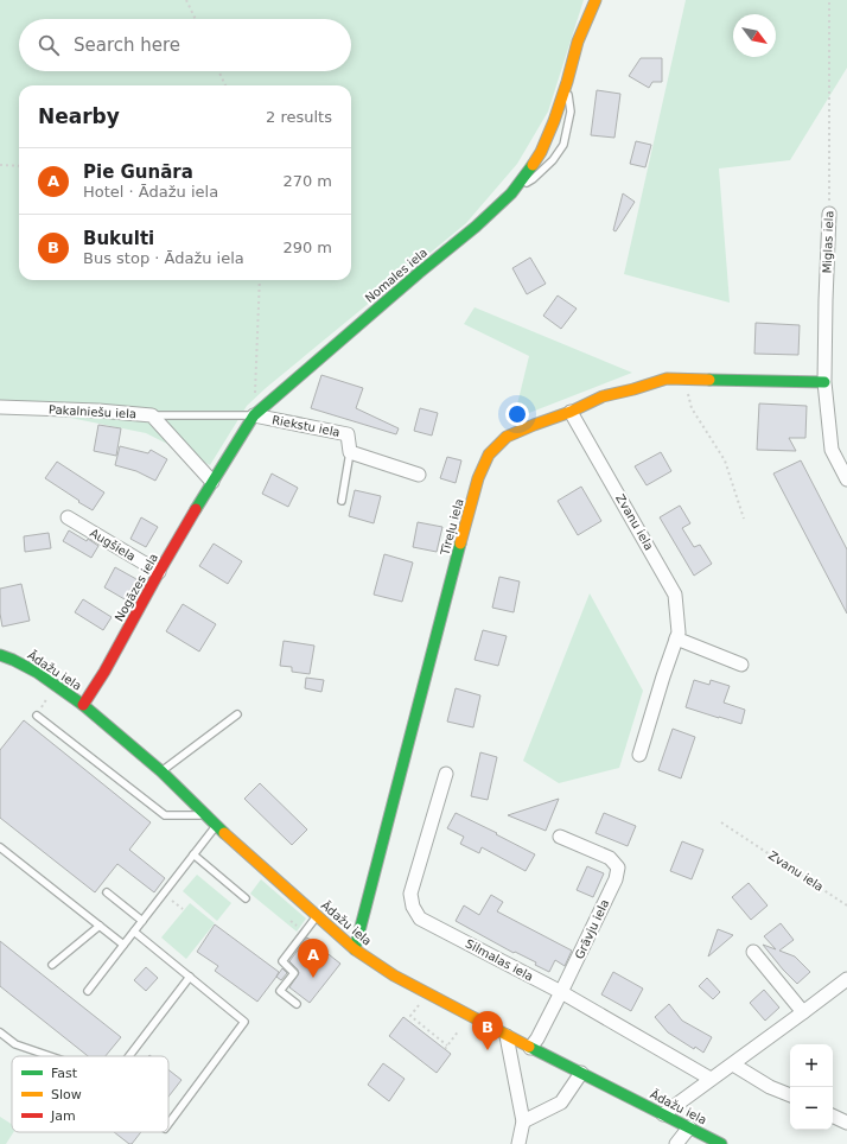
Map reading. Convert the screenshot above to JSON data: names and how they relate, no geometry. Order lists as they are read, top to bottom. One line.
{"streets":{"street":["Miglas iela","Nomales iela","Pakalniešu iela","Riekstu iela","Zvanu iela","Tīreļu iela","Augšiela","Nogāzes iela","Ādažu iela","Grāvju iela","Silmalas iela"]},"crossings":[["Miglas iela","Tīreļu iela"],["Nomales iela","Pakalniešu iela"],["Nomales iela","Riekstu iela"],["Nomales iela","Nogāzes iela"],["Pakalniešu iela","Nogāzes iela"],["Zvanu iela","Tīreļu iela"],["Tīreļu iela","Ādažu iela"],["Augšiela","Nogāzes iela"],["Nogāzes iela","Ādažu iela"],["Ādažu iela","Grāvju iela"],["Grāvju iela","Silmalas iela"]],"legend":["Fast","Slow","Jam"],"north":"bottom right","page":{"search":"Search here","heading":["Nearby","2 results"],"list":[{"mark":"A","name":"Pie Gunāra","note":"Hotel · Ādažu iela","value":"270 m"},{"mark":"B","name":"Bukulti","note":"Bus stop · Ādažu iela","value":"290 m"}],"pins":["A","B"],"map_buttons":["+","−"]}}
